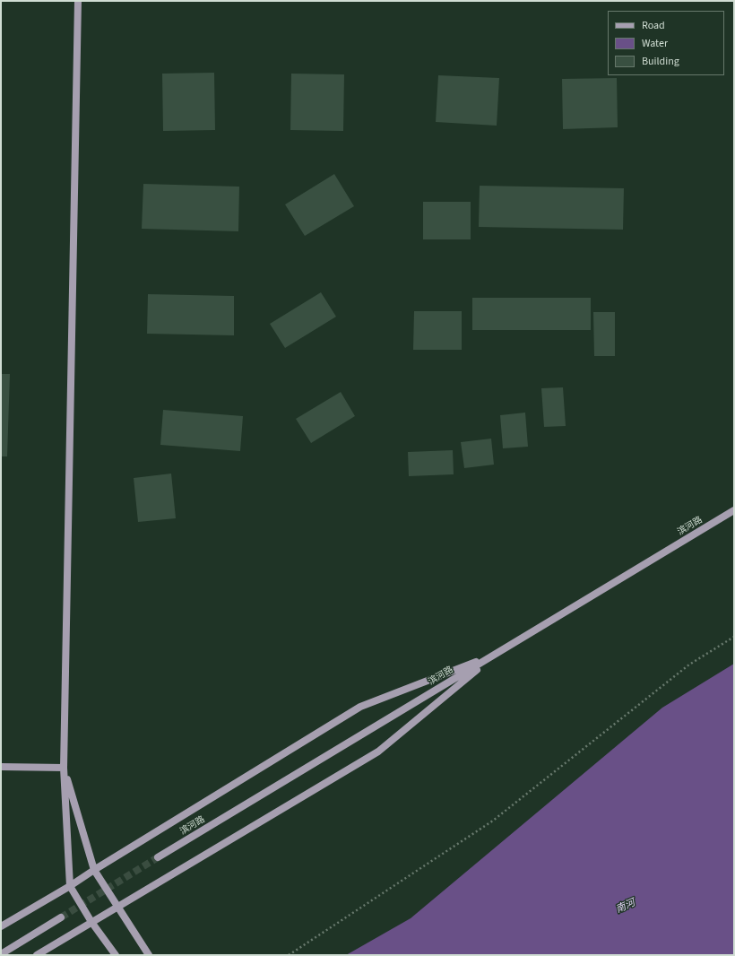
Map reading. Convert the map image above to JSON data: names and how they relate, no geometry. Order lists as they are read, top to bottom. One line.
{"streets":{"street":["滨河路"]},"water":["南河"],"legend":["Road","Water","Building"]}
